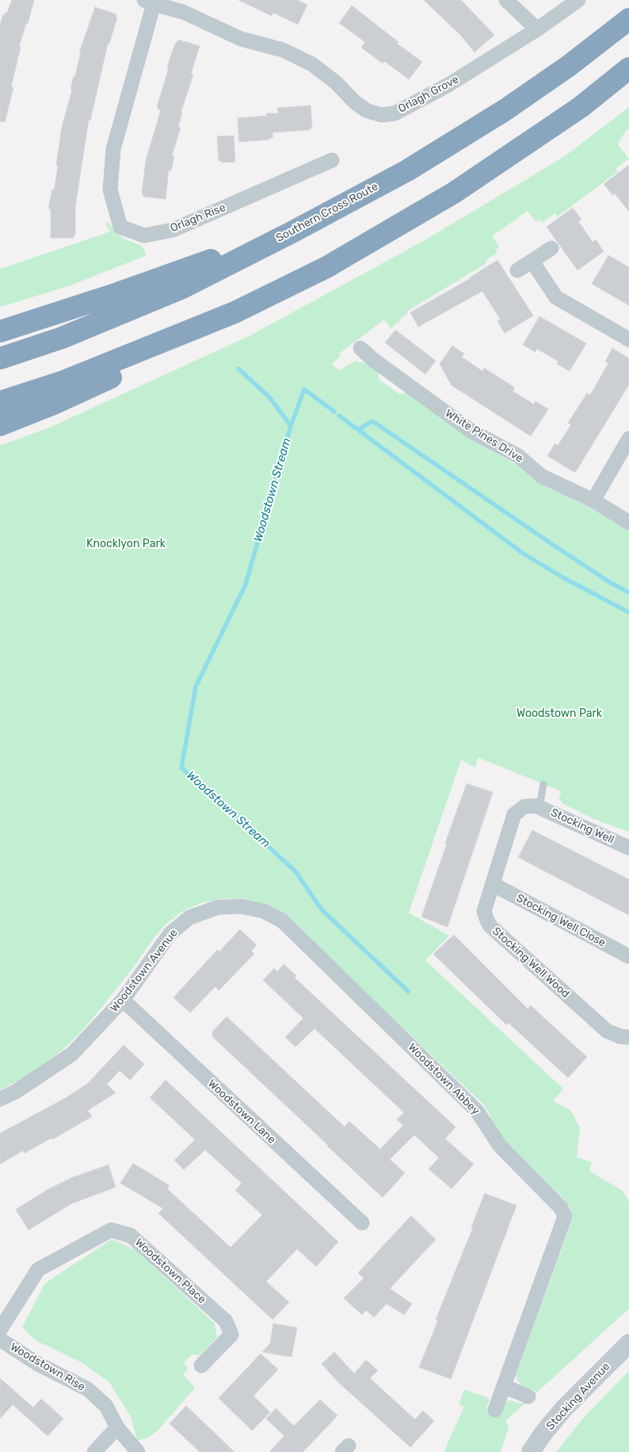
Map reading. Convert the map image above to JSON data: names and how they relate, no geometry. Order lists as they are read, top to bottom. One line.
{"streets":{"highway":["Southern Cross Route"],"street":["Orlagh Grove","Orlagh Rise","White Pines Drive","Stocking Well","Stocking Well Close","Stocking Well Wood","Woodstown Avenue","Woodstown Abbey","Woodstown Lane","Woodstown Place","Woodstown Rise","Stocking Avenue"]},"crossings":[["Orlagh Grove","Orlagh Rise"],["Stocking Well","Stocking Well Wood"],["Stocking Well Close","Stocking Well Wood"],["Woodstown Avenue","Woodstown Abbey"],["Woodstown Avenue","Woodstown Lane"]],"water":["Woodstown Stream"],"parks":["Knocklyon Park","Woodstown Park"]}
